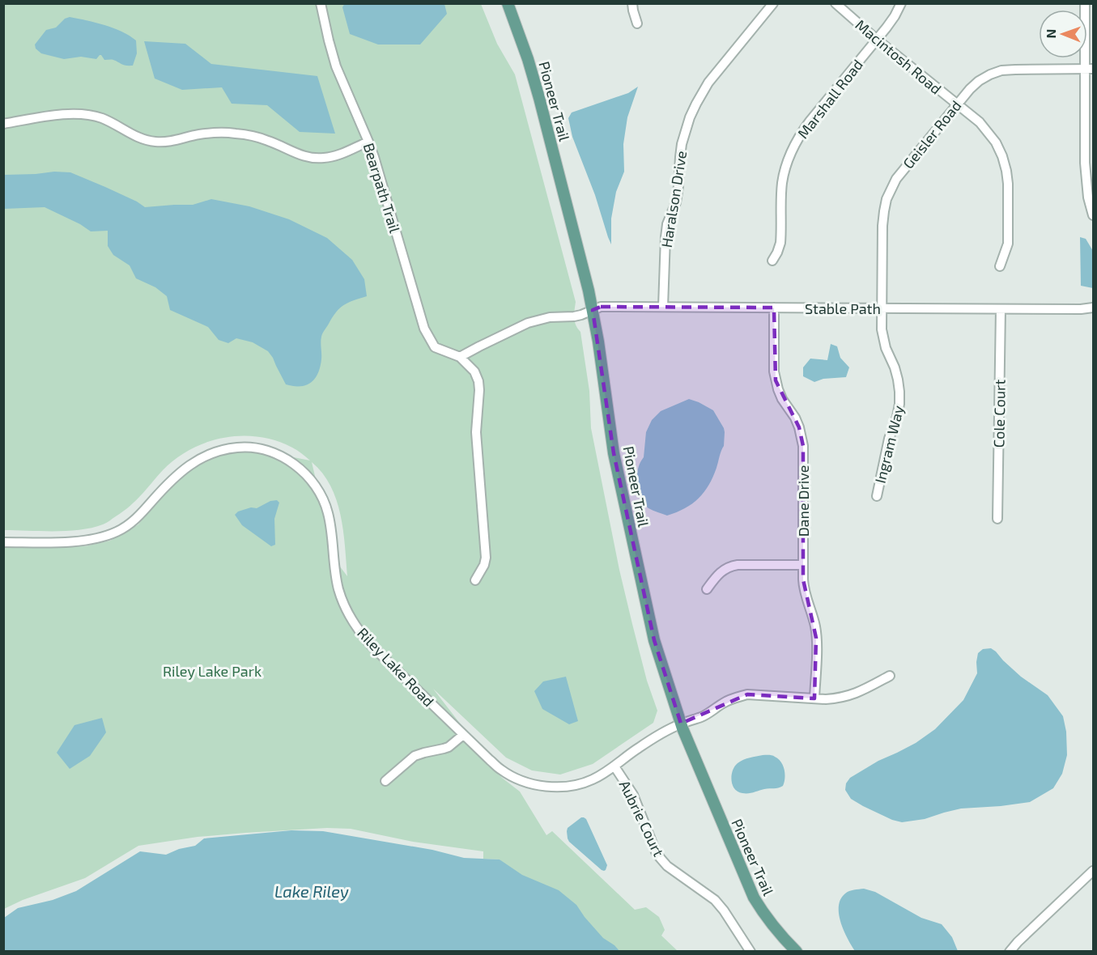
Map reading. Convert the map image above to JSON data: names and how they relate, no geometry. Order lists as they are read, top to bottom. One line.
{"streets":{"main road":["Pioneer Trail"],"street":["Macintosh Road","Marshall Road","Geisler Road","Bearpath Trail","Haralson Drive","Stable Path","Cole Court","Ingram Way","Dane Drive","Riley Lake Road","Aubrie Court"]},"crossings":[["Macintosh Road","Marshall Road"],["Macintosh Road","Geisler Road"],["Pioneer Trail","Stable Path"],["Pioneer Trail","Riley Lake Road"],["Geisler Road","Stable Path"],["Geisler Road","Ingram Way"],["Haralson Drive","Stable Path"],["Stable Path","Cole Court"],["Stable Path","Ingram Way"],["Stable Path","Dane Drive"],["Dane Drive","Riley Lake Road"],["Riley Lake Road","Aubrie Court"]],"water":["Lake Riley"],"parks":["Riley Lake Park"],"north":"left"}
